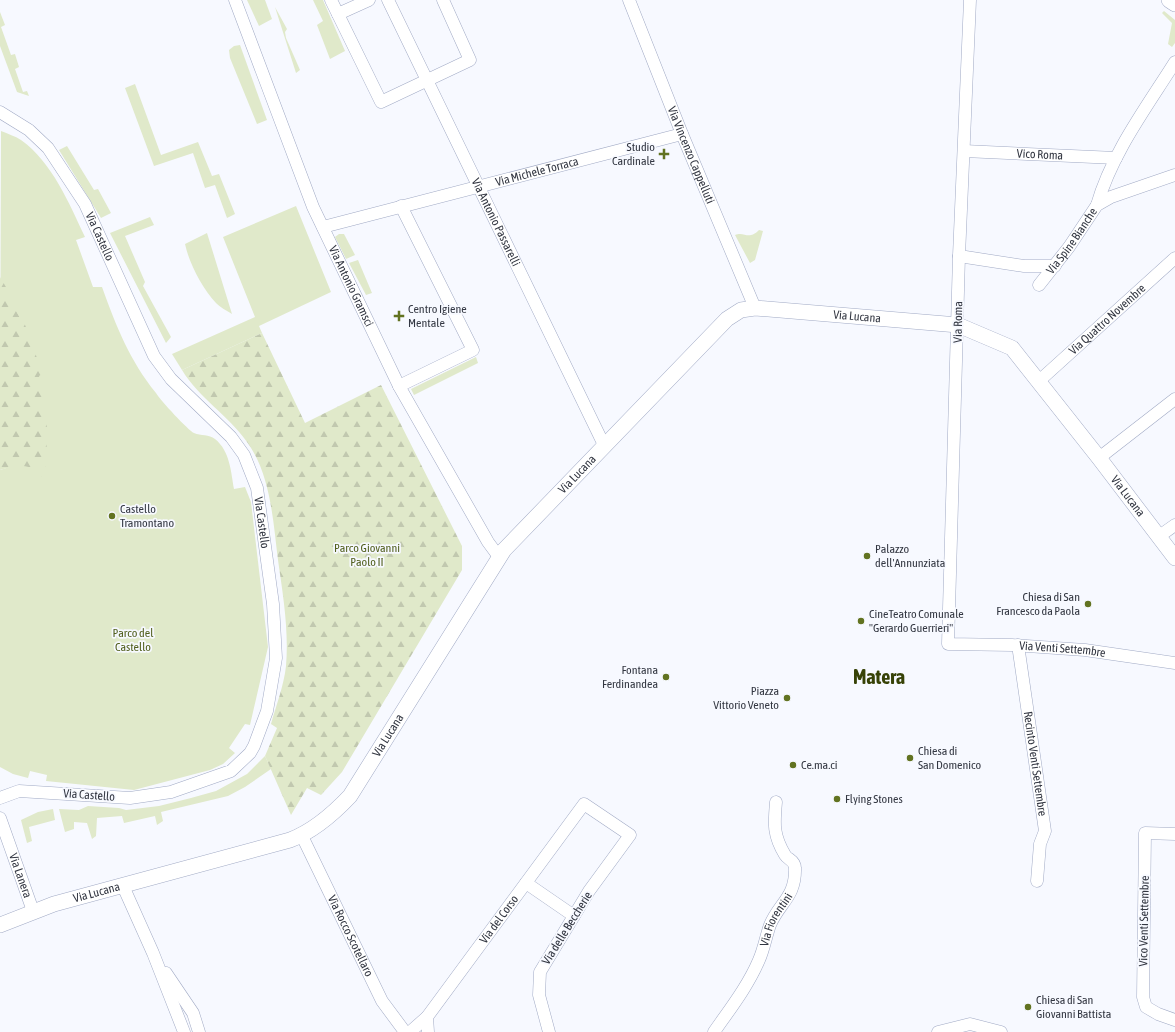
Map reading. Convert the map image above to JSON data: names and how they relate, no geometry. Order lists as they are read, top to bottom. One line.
{"streets":{"street":["Via Vincenzo Cappelluti","Vico Roma","Via Michele Torraca","Via Antonio Passarelli","Via Castello","Via Spine Bianche","Via Antonio Gramsci","Via Lucana","Via Quattro Novembre","Via Roma","Via Venti Settembre","Recinto Venti Settembre","Via Lanera","Via del Corso","Via Fiorentini","Vico Venti Settembre","Via delle Beccherie","Via Rocco Scotellaro"]},"crossings":[["Via Vincenzo Cappelluti","Via Michele Torraca"],["Via Vincenzo Cappelluti","Via Lucana"],["Vico Roma","Via Roma"],["Via Michele Torraca","Via Antonio Passarelli"],["Via Michele Torraca","Via Antonio Gramsci"],["Via Antonio Passarelli","Via Lucana"],["Via Antonio Gramsci","Via Lucana"],["Via Lucana","Via Quattro Novembre"],["Via Lucana","Via Roma"],["Via Lucana","Via Lanera"],["Via Lucana","Via Rocco Scotellaro"],["Via Roma","Via Venti Settembre"],["Via Venti Settembre","Recinto Venti Settembre"],["Via del Corso","Via delle Beccherie"]],"districts":["Matera"],"parks":["Parco Giovanni Paolo II","Parco del Castello"],"places":{"health":["Studio Cardinale","Centro Igiene Mentale"],"other":["Castello Tramontano","Palazzo dell'Annunziata","Chiesa di San Francesco da Paola","CineTeatro Comunale \"Gerardo Guerrieri\"","Fontana Ferdinandea","Piazza Vittorio Veneto","Chiesa di San Domenico","Ce.ma.ci","Flying Stones","Chiesa di San Giovanni Battista"]}}
